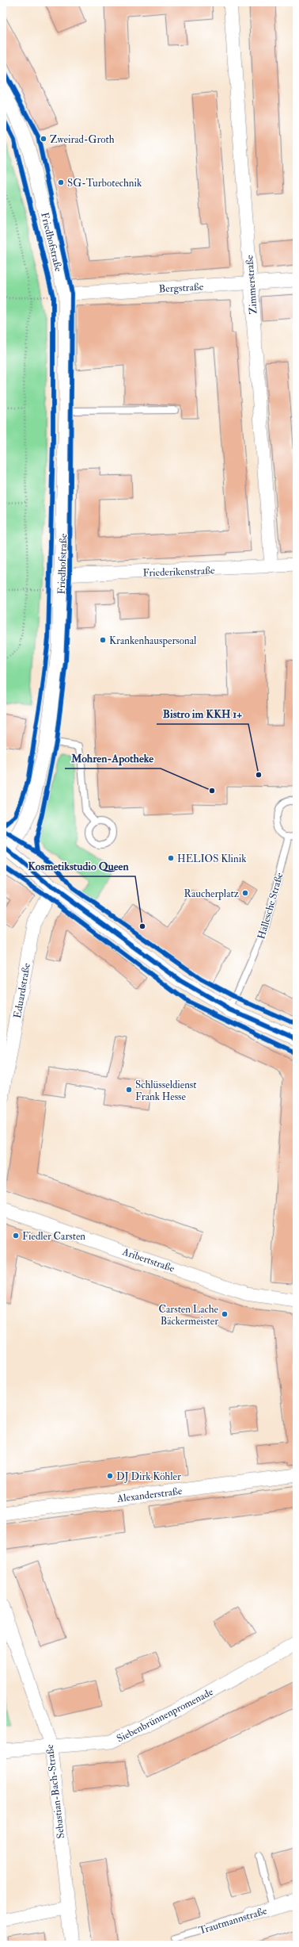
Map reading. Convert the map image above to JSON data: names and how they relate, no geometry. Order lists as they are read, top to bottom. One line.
{"streets":{"street":["Friedhofstraße","Zimmerstraße","Bergstraße","Friederikenstraße","Eduardstraße","Aribertstraße","Alexanderstraße","Siebenbrünnenpromenade","Sebastian-Bach-Straße","Trautmannstraße"],"lane":["Hallesche Straße"]},"crossings":[["Friedhofstraße","Bergstraße"],["Friedhofstraße","Friederikenstraße"],["Zimmerstraße","Bergstraße"],["Zimmerstraße","Friederikenstraße"],["Siebenbrünnenpromenade","Sebastian-Bach-Straße"]],"places":["Zweirad-Groth","SG-Turbotechnik","Krankenhauspersonal","Bistro im KKH 1+","Mohren-Apotheke","HELIOS Klinik","Raucherplatz","Kosmetikstudio Queen","Schlüsseldienst Frank Hesse","Fiedler Carsten","Carsten Lache Bäckermeister","DJ Dirk Köhler"]}
